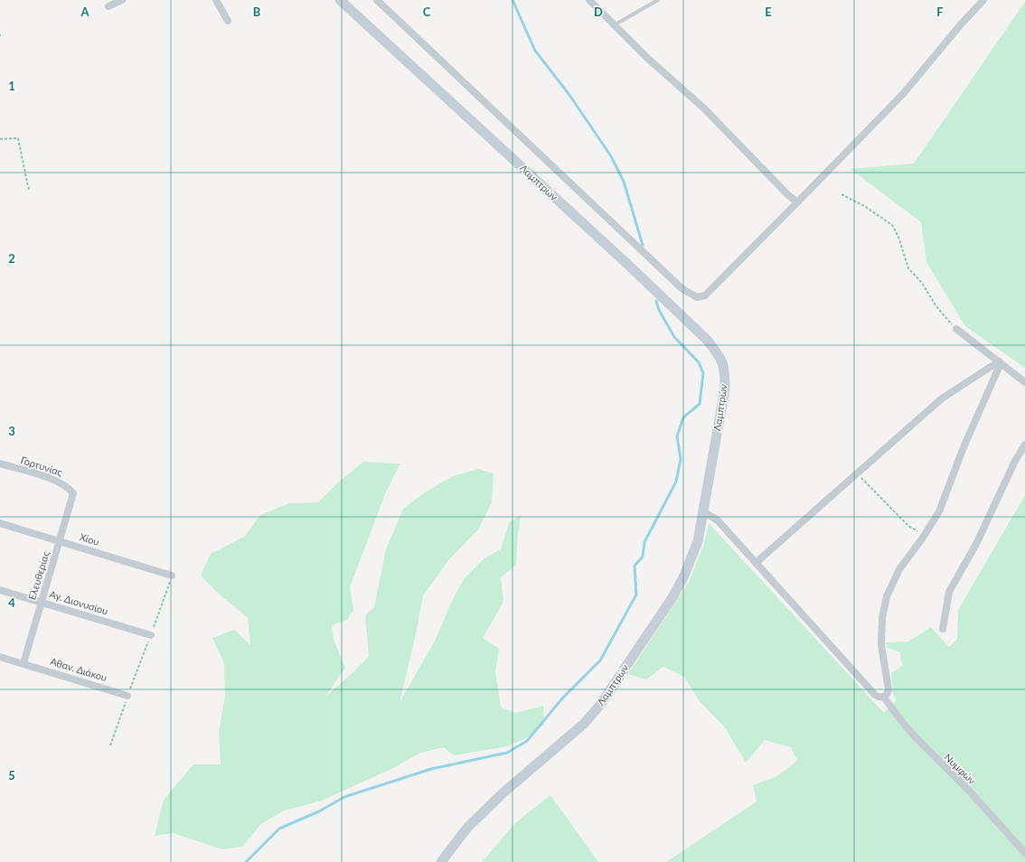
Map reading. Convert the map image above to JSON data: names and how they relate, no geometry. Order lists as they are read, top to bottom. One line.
{"streets":{"street":["Λαμπτρών","Γορτυνίας","Χίου","Ελευθερίας","Αγ. Διονυσίου","Αθαν. Διάκου","Νυμφών"]},"crossings":[["Γορτυνίας","Ελευθερίας"],["Χίου","Ελευθερίας"],["Ελευθερίας","Αγ. Διονυσίου"],["Ελευθερίας","Αθαν. Διάκου"]],"grid":{"columns":["A","B","C","D","E","F"],"rows":["1","2","3","4","5"]}}
